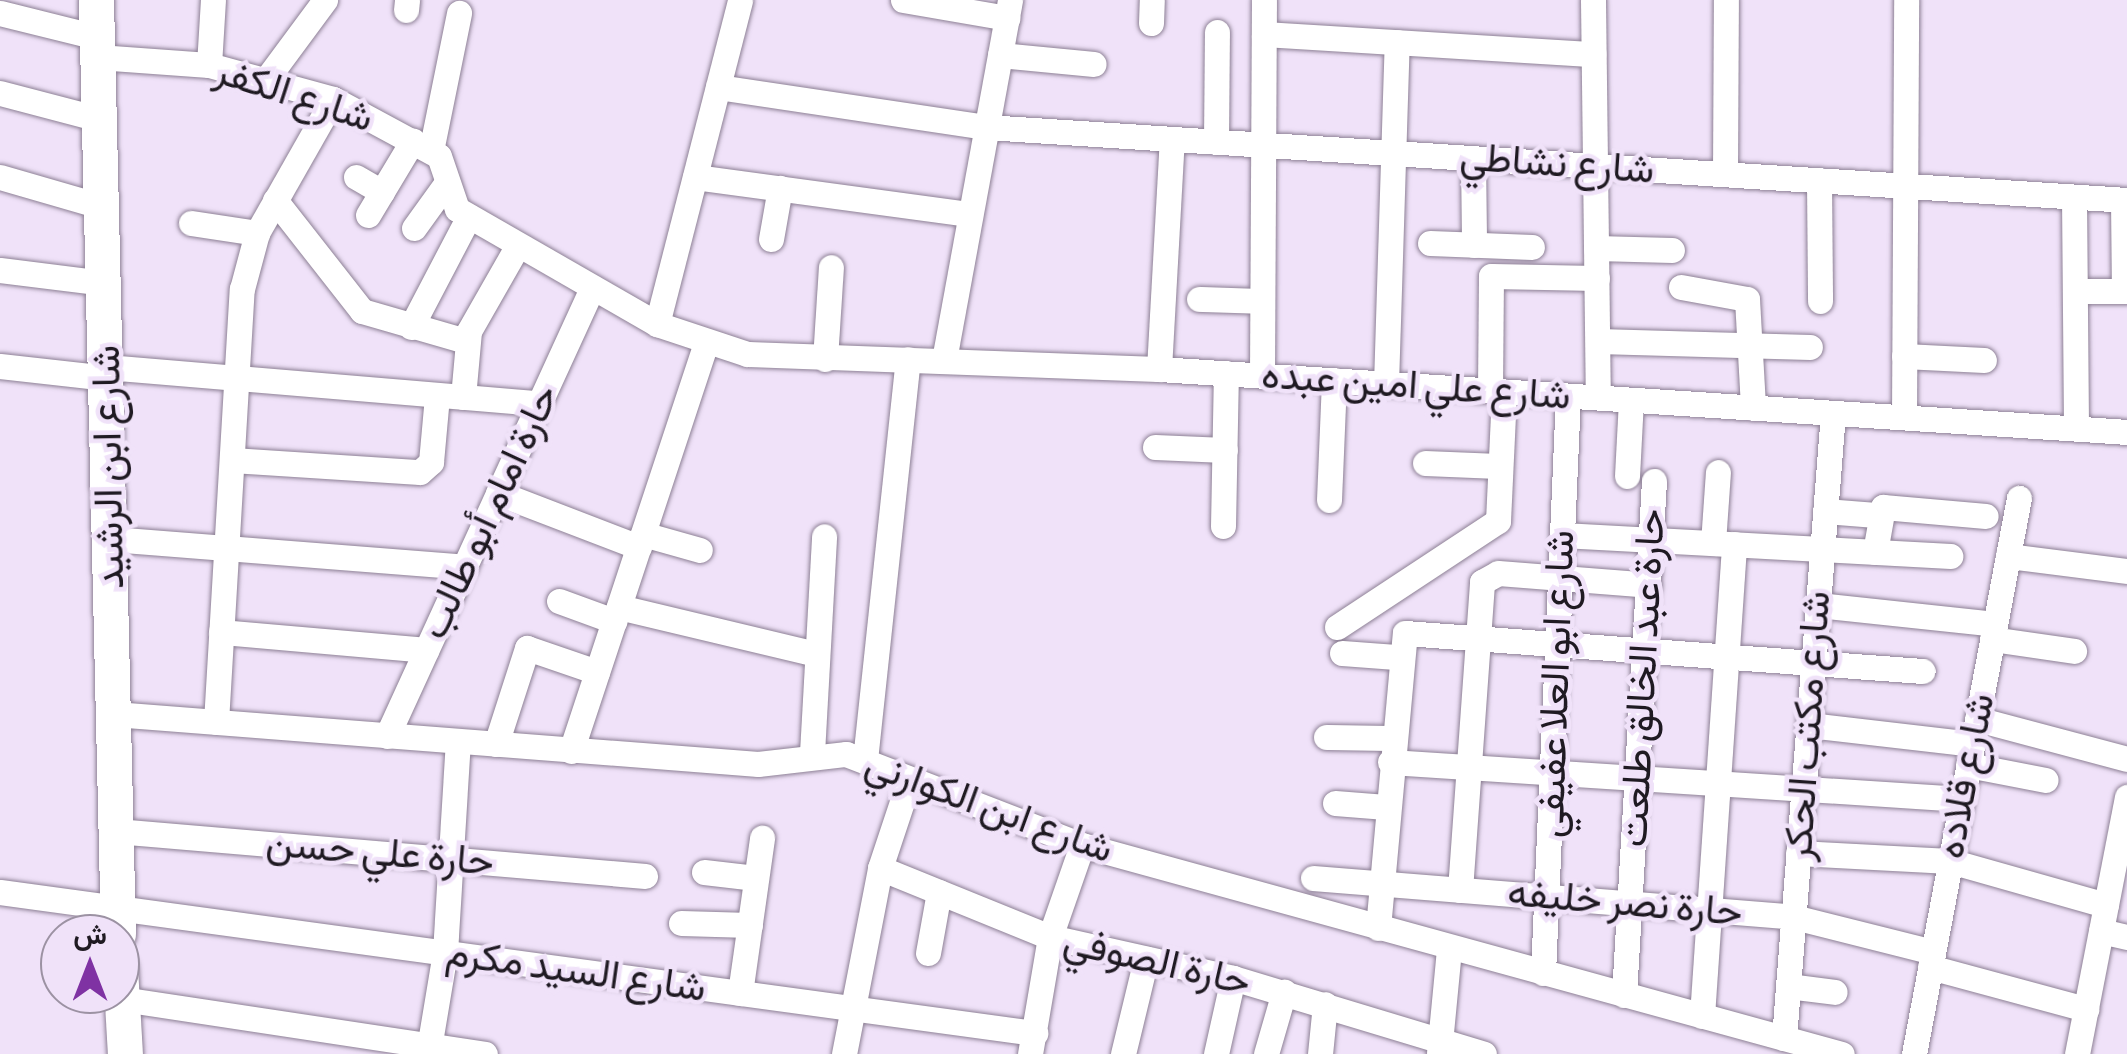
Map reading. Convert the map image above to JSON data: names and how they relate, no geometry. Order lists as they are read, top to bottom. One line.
{"streets":{"street":["شارع الكفر","شارع نشاطي","شارع علي امين عبده","شارع ابن الرشيد","حارة امام أبو طالب","حارة عبد الخالق طلعت","شارع ابو العلا عفيفي","شارع مكتب الحكر","شارع قلاده","شارع ابن الكوارني","حارة علي حسن","حارة نصر خليفه","حارة الصوفي","شارع السيد مكرم"]},"crossings":[["شارع الكفر","شارع ابن الرشيد"],["شارع علي امين عبده","شارع ابو العلا عفيفي"],["شارع علي امين عبده","شارع مكتب الحكر"],["شارع ابن الرشيد","شارع ابن الكوارني"],["شارع ابن الرشيد","حارة علي حسن"],["حارة امام أبو طالب","شارع ابن الكوارني"],["حارة عبد الخالق طلعت","شارع ابن الكوارني"],["حارة عبد الخالق طلعت","حارة نصر خليفه"],["شارع ابو العلا عفيفي","شارع ابن الكوارني"],["شارع ابو العلا عفيفي","حارة نصر خليفه"],["شارع مكتب الحكر","شارع ابن الكوارني"],["شارع مكتب الحكر","حارة نصر خليفه"],["شارع قلاده","حارة نصر خليفه"]],"north":"top"}
